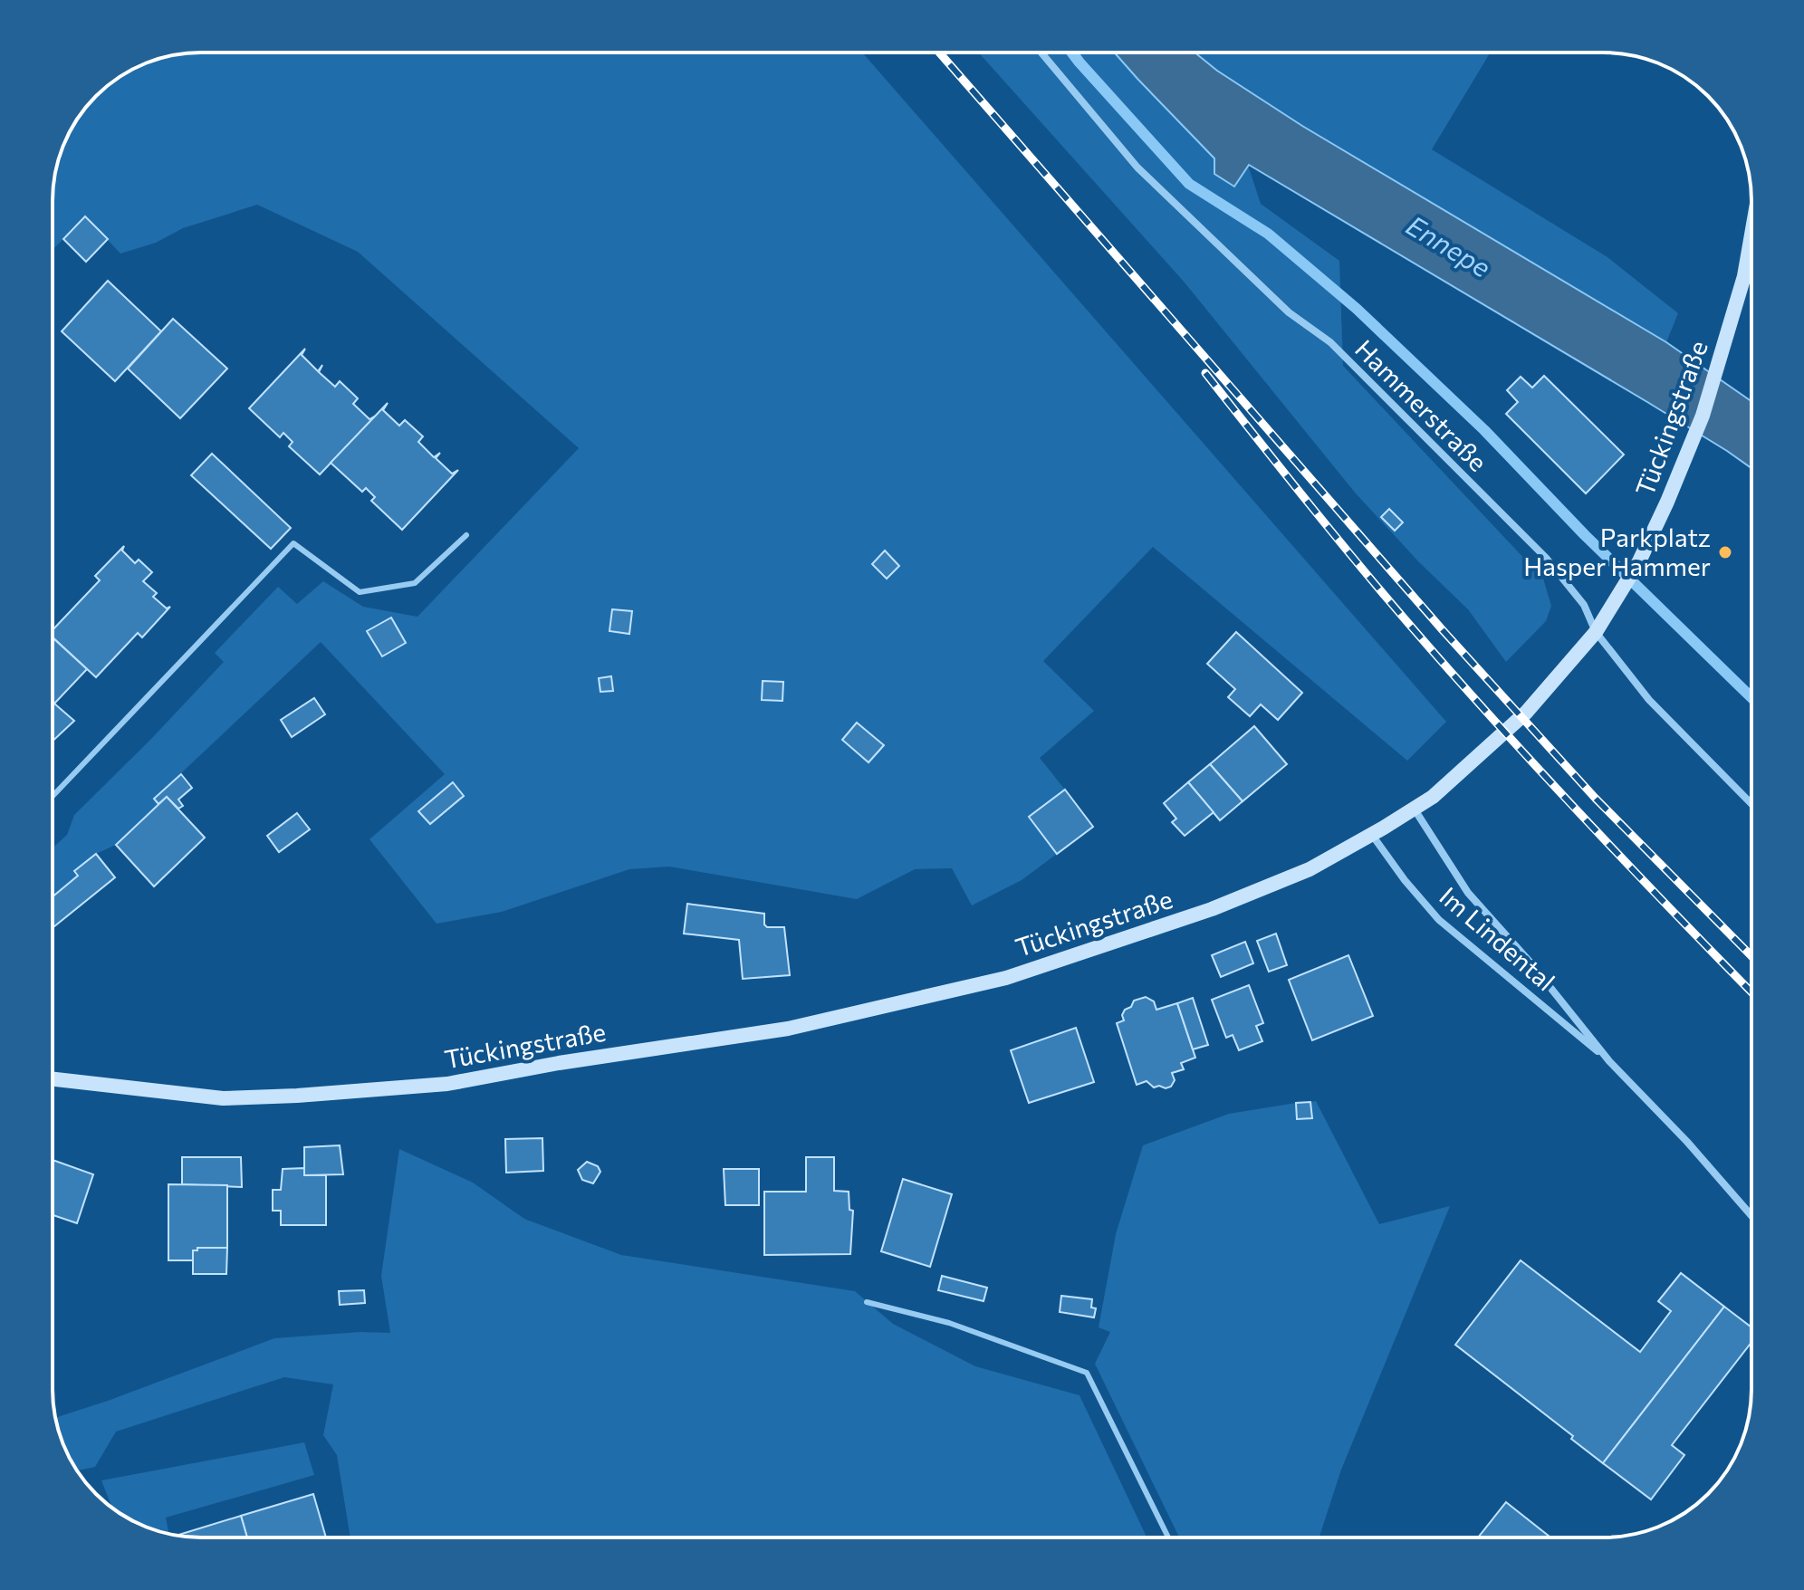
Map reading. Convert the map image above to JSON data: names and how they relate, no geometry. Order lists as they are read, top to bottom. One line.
{"streets":{"street":["Hammerstraße","Tückingstraße","Im Lindental"]},"crossings":[["Hammerstraße","Tückingstraße"],["Tückingstraße","Im Lindental"]],"water":["Ennepe"],"places":["Parkplatz Hasper Hammer"]}
